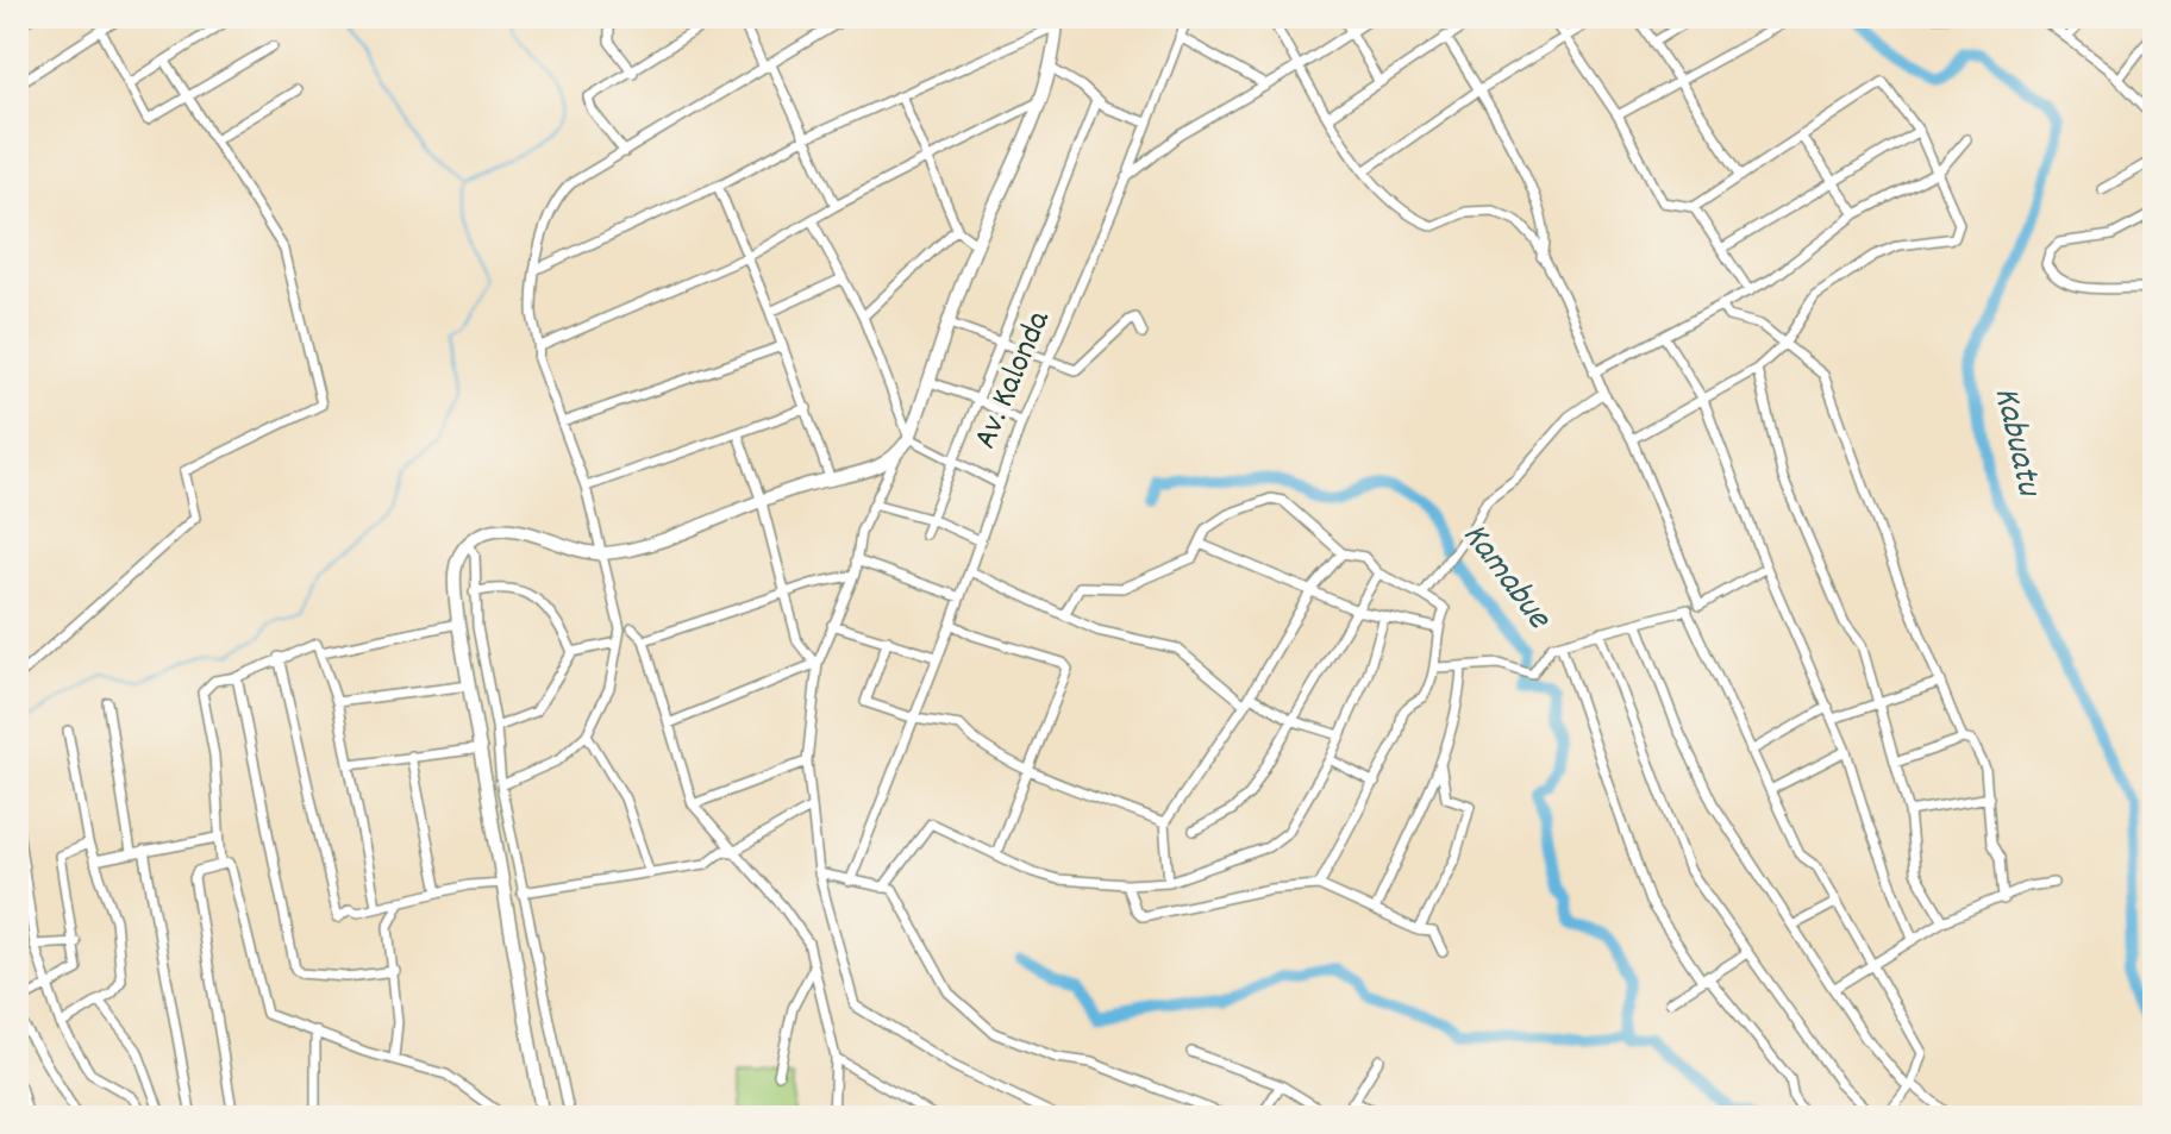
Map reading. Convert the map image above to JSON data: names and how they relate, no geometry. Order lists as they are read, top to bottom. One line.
{"streets":{"street":["Av. Kalonda"]},"water":["Kabuatu","Kamabue"]}
